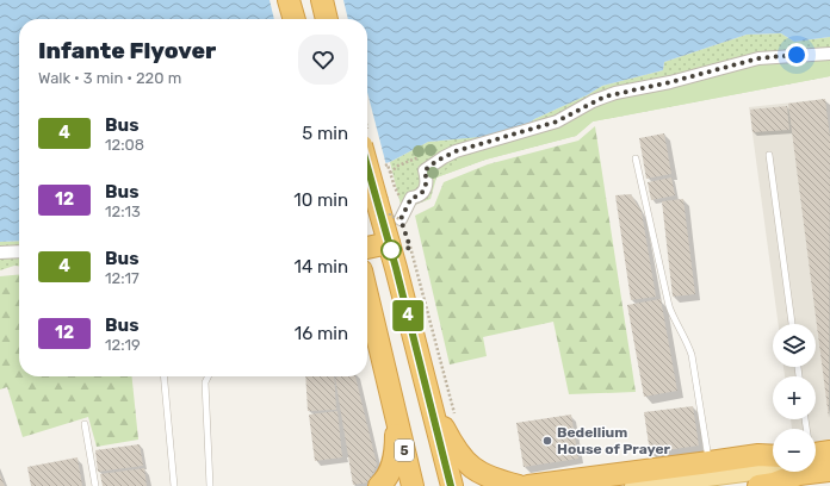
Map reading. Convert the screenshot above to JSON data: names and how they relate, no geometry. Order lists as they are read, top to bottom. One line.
{"streets":{"highway":["5"]},"places":["Bedellium House of Prayer"],"lines":["bus line 4"],"page":{"on_map":"4","heading":["Infante Flyover","Walk · 3 min · 220 m"],"list":[{"mark":"4","name":"Bus","note":"12:08","value":"5 min"},{"mark":"12","name":"Bus","note":"12:13","value":"10 min"},{"mark":"4","name":"Bus","note":"12:17","value":"14 min"},{"mark":"12","name":"Bus","note":"12:19","value":"16 min"}],"map_buttons":["+","−"]}}
